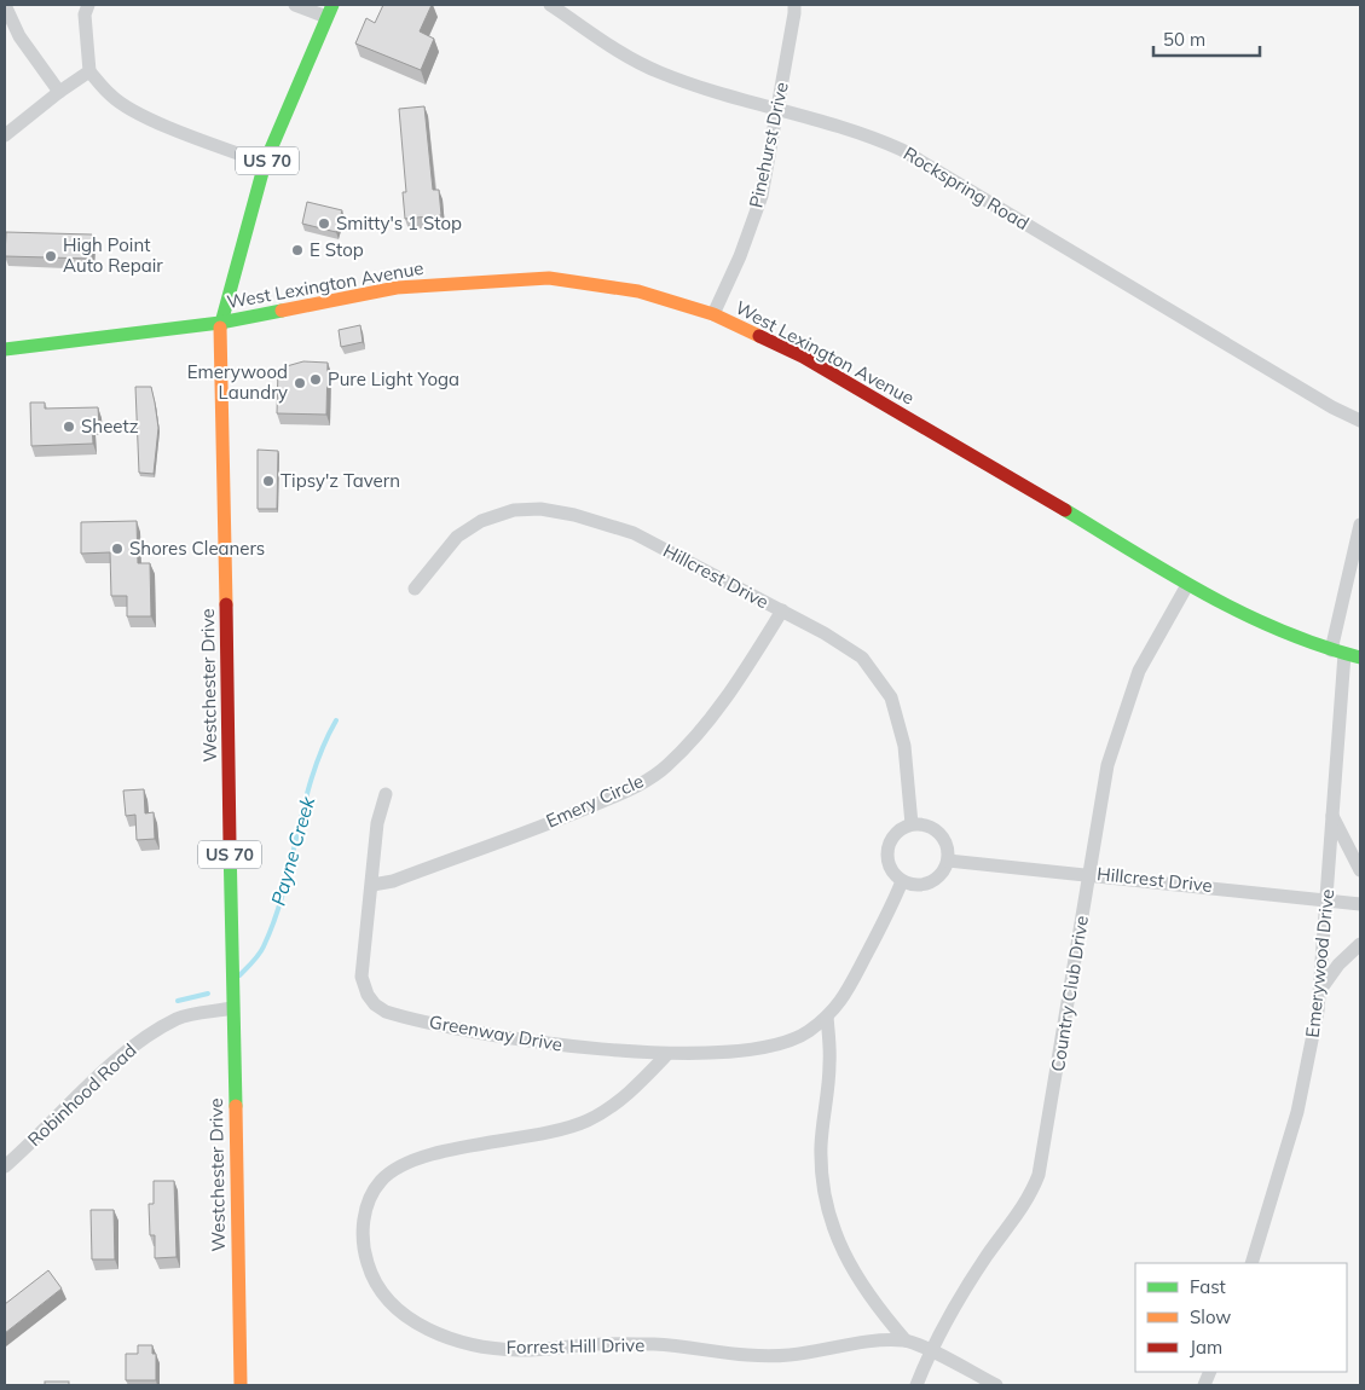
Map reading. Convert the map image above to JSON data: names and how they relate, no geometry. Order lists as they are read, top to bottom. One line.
{"streets":{"street":["Pinehurst Drive","US 70","Rockspring Road","West Lexington Avenue","Hillcrest Drive","Westchester Drive","Emery Circle","Emerywood Drive","Country Club Drive","Greenway Drive","Robinhood Road","Forrest Hill Drive"]},"crossings":[["Pinehurst Drive","Rockspring Road"],["Pinehurst Drive","West Lexington Avenue"],["West Lexington Avenue","Westchester Drive"],["West Lexington Avenue","Emerywood Drive"],["West Lexington Avenue","Country Club Drive"],["Hillcrest Drive","Emery Circle"],["Hillcrest Drive","Emerywood Drive"],["Hillcrest Drive","Country Club Drive"],["Hillcrest Drive","Greenway Drive"],["Westchester Drive","Robinhood Road"],["Emery Circle","Greenway Drive"],["Country Club Drive","Forrest Hill Drive"],["Greenway Drive","Forrest Hill Drive"]],"water":["Payne Creek"],"places":["Smitty's 1 Stop","E Stop","High Point Auto Repair","Pure Light Yoga","Emerywood Laundry","Sheetz","Tipsy'z Tavern","Shores Cleaners"],"legend":["Fast","Slow","Jam"],"scale_bar":"50 m"}
